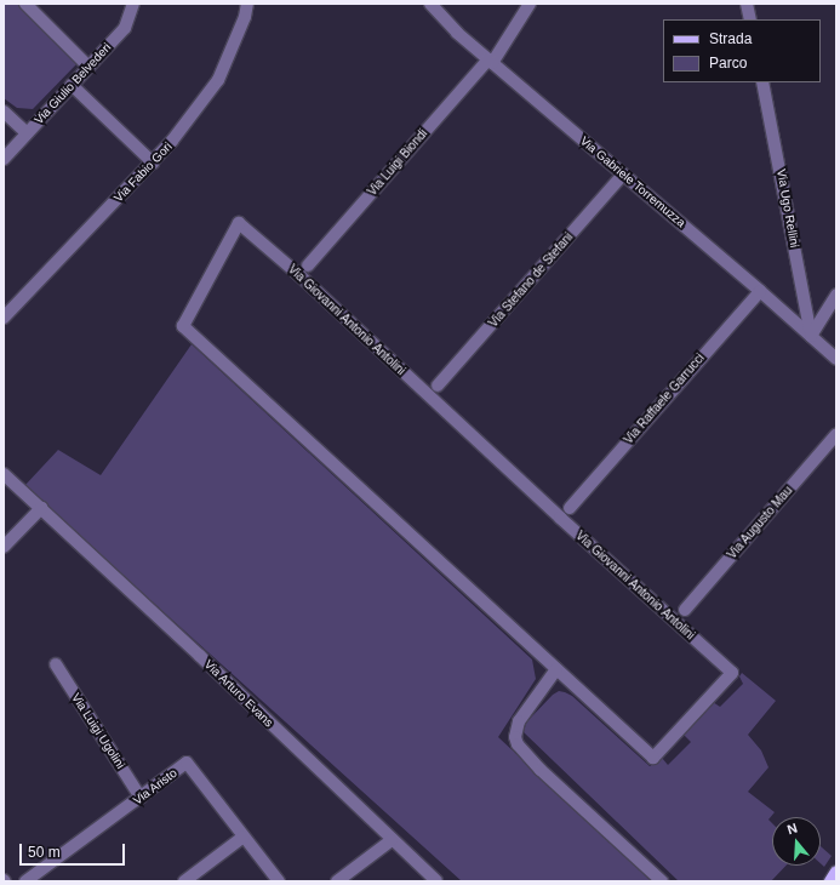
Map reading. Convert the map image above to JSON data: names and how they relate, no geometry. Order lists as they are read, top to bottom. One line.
{"streets":{"street":["Via Giulio Belvederi","Via Luigi Biondi","Via Fabio Gori","Via Gabriele Torremuzza","Via Ugo Rellini","Via Stefano de Stefani","Via Giovanni Antonio Antolini","Via Raffaele Garrucci","Via Augusto Mau","Via Arturo Evans","Via Luigi Ugolini","Via Aristo"]},"crossings":[["Via Luigi Biondi","Via Gabriele Torremuzza"],["Via Gabriele Torremuzza","Via Ugo Rellini"],["Via Gabriele Torremuzza","Via Stefano de Stefani"],["Via Gabriele Torremuzza","Via Raffaele Garrucci"],["Via Luigi Ugolini","Via Aristo"]],"legend":["Strada","Parco"],"scale_bar":"50 m","north":"top"}
